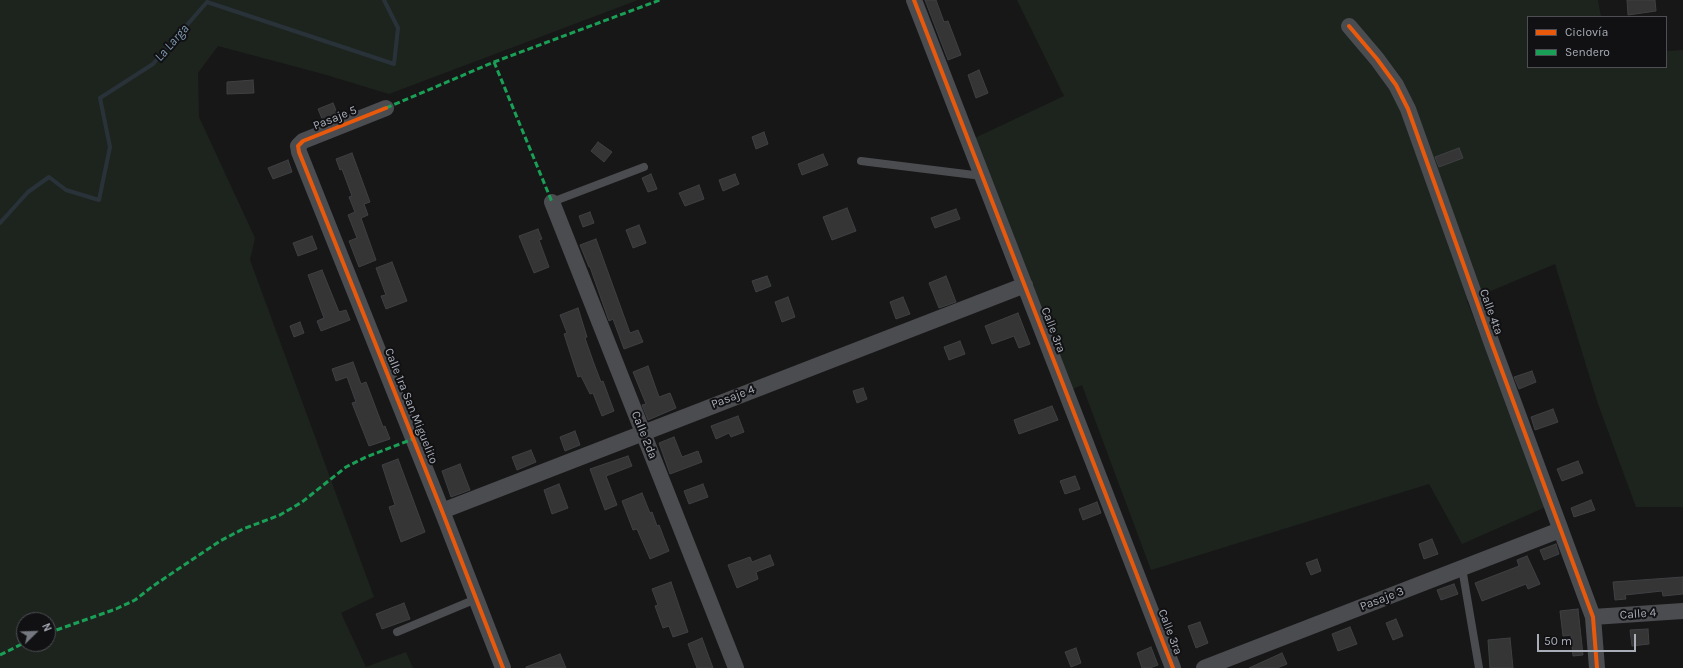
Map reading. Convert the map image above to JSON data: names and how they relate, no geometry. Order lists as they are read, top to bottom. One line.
{"streets":{"street":["Pasaje 5","Calle 4ta","Calle 3ra","Pasaje 4","Calle 1ra San Miguelito","Calle 2da","Pasaje 3","Calle 4"]},"crossings":[["Pasaje 5","Calle 1ra San Miguelito"],["Calle 4ta","Pasaje 3"],["Calle 4ta","Calle 4"],["Calle 3ra","Pasaje 4"],["Pasaje 4","Calle 1ra San Miguelito"],["Pasaje 4","Calle 2da"]],"water":["La Larga"],"legend":["Ciclovía","Sendero"],"scale_bar":"50 m","north":"top right"}
